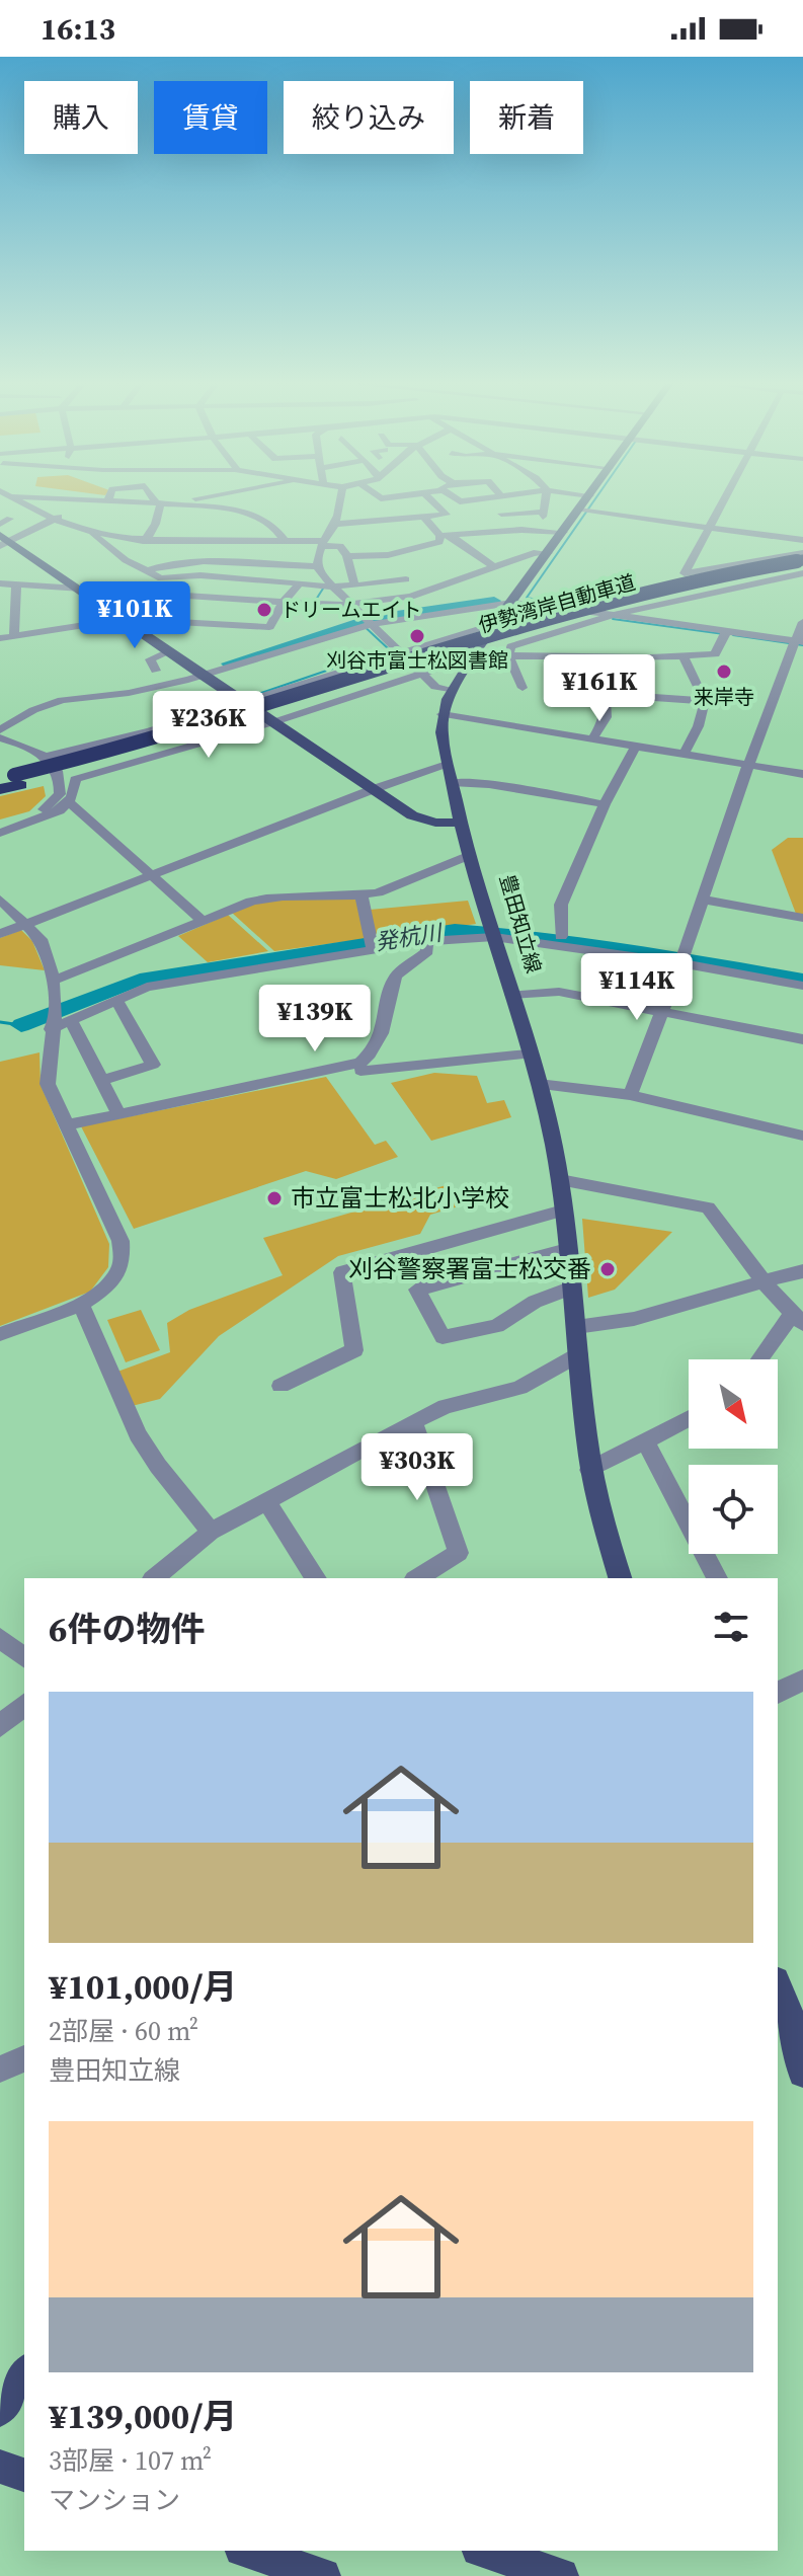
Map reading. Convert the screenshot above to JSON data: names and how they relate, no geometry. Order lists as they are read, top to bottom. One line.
{"streets":{"highway":["伊勢湾岸自動車道"],"main road":["豊田知立線"]},"water":["発杭川"],"places":["ドリームエイト","刈谷市富士松図書館","来岸寺","市立富士松北小学校","刈谷警察署富士松交番"],"north":"bottom right","page":{"status":"16:13","chip":["購入","賃貸","絞り込み","新着"],"price":["¥101K","¥161K","¥236K","¥114K","¥139K","¥303K"],"heading":"6件の物件","list":[{"name":"¥101,000/月","note":"2部屋 · 60 m² · 豊田知立線"},{"name":"¥139,000/月","note":"3部屋 · 107 m² · マンション"}]}}
